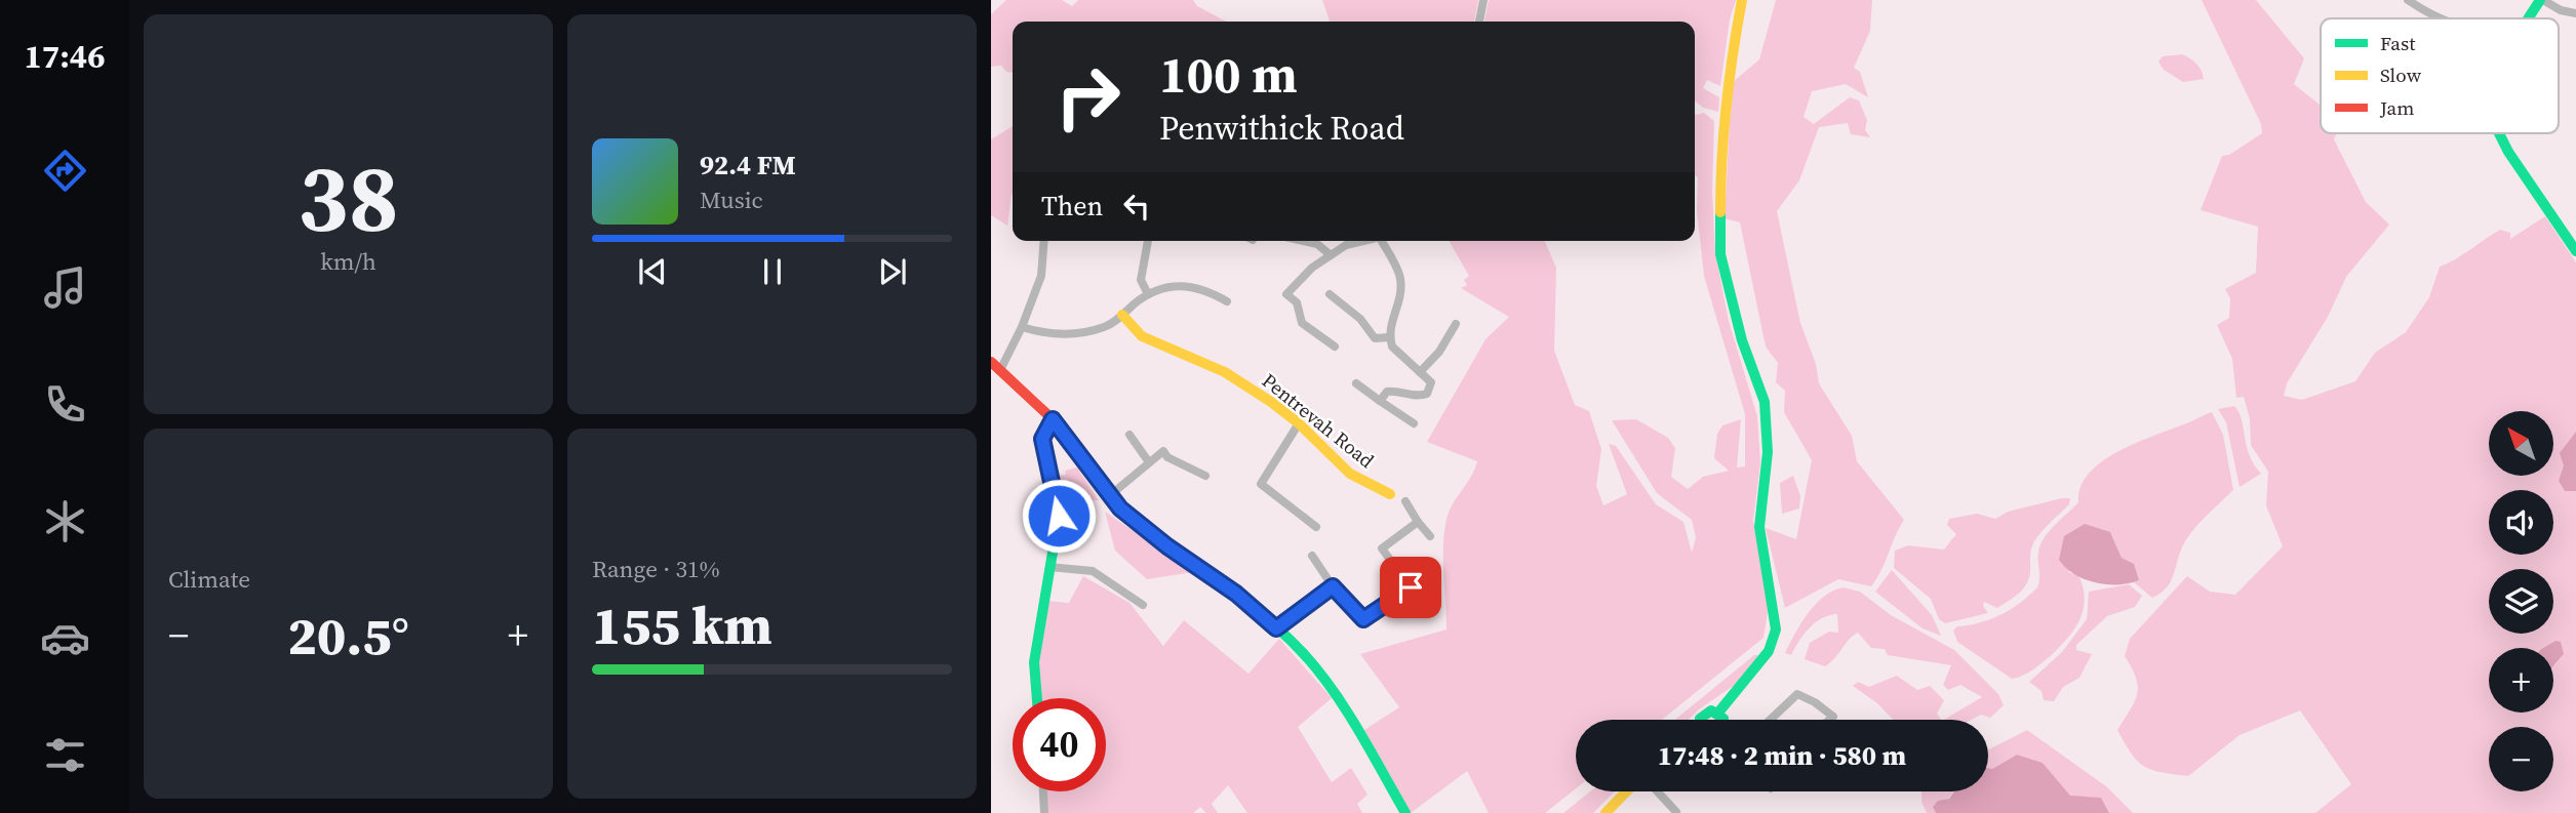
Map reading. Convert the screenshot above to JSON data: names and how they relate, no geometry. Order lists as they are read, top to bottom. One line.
{"streets":{"street":["Pentrevah Road"]},"legend":["Fast","Slow","Jam"],"north":"top left","page":{"tabs":"17:46","tile":[["38","km/h"],"Climate",["Range · 31%","155 km"]],"turn":["100 m","Penwithick Road"],"song":["92.4 FM","Music"],"then":"Then","map_buttons":["+","−"],"heat":["−","20.5°","+"],"limit":"40","trip":"17:48 · 2 min · 580 m"}}
